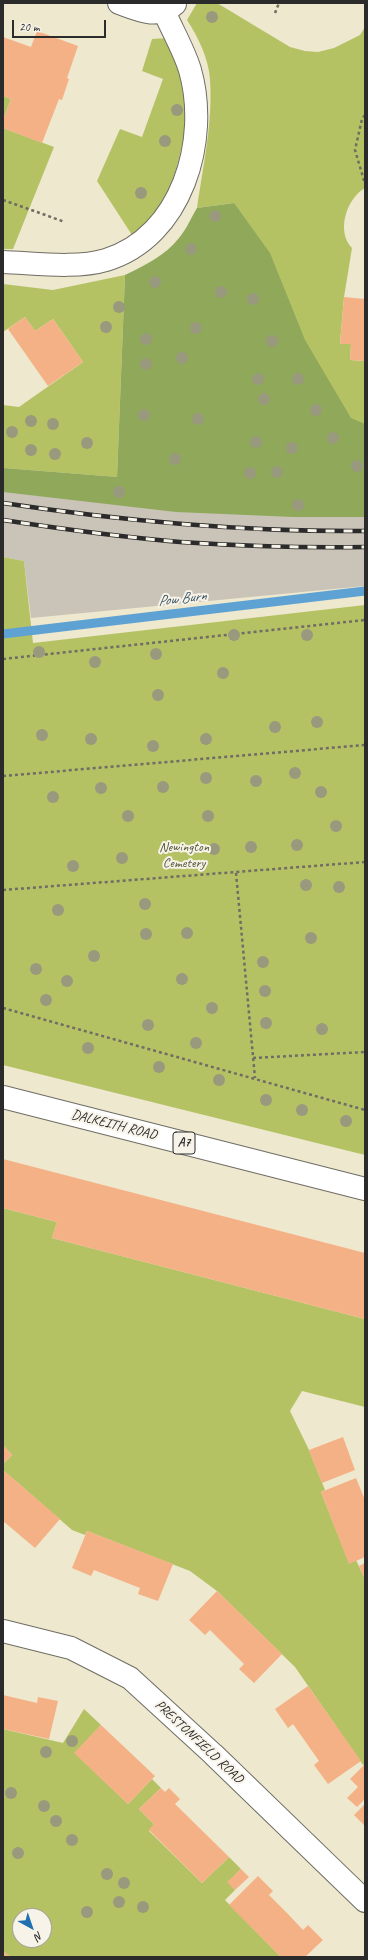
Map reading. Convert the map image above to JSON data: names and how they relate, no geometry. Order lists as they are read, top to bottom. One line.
{"streets":{"street":["DALKEITH ROAD","A7","PRESTONFIELD ROAD"]},"water":["Pow Burn"],"parks":["Newington Cemetery"],"scale_bar":"20 m","north":"bottom right"}
